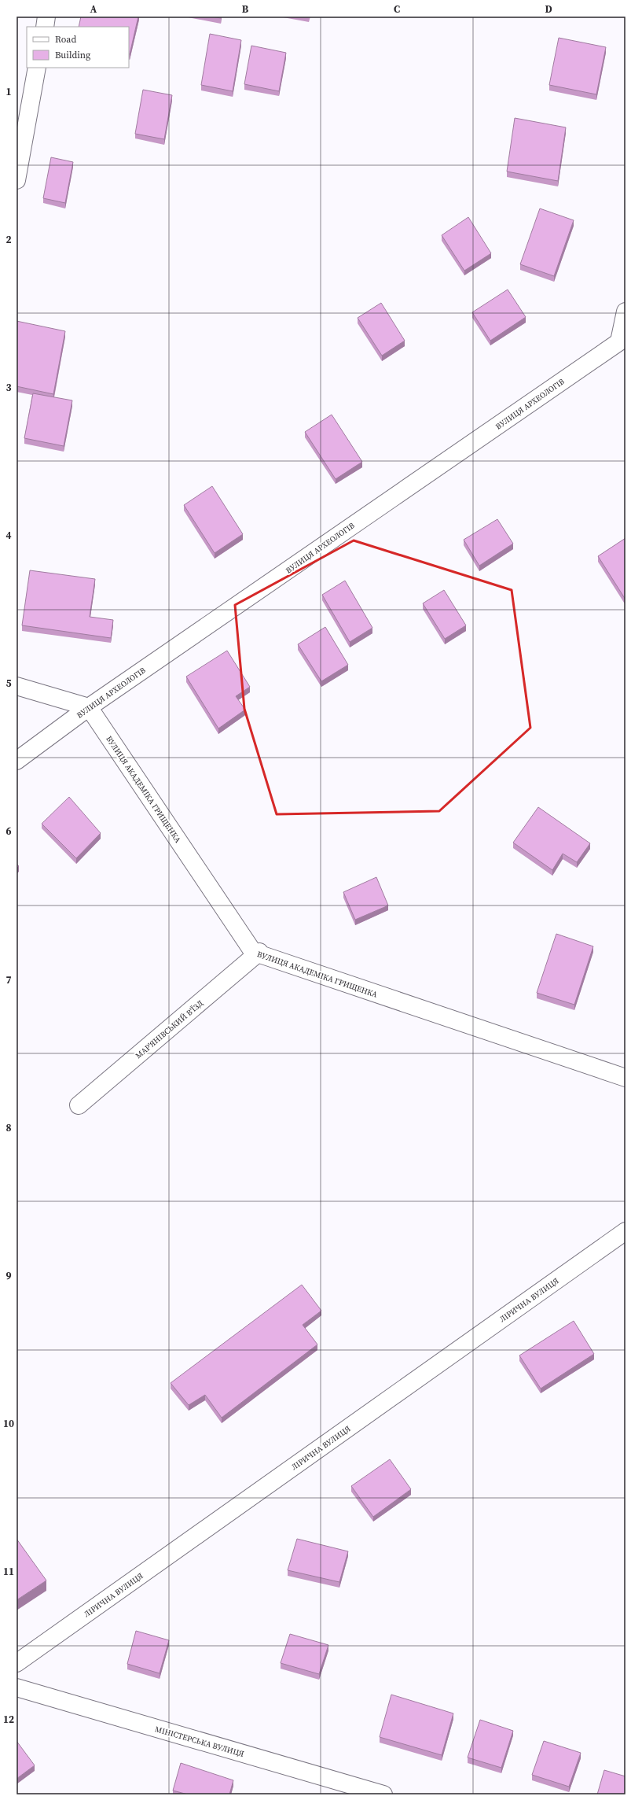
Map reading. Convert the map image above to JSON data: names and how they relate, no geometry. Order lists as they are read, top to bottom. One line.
{"streets":{"street":["ВУЛИЦЯ АРХЕОЛОГІВ","ВУЛИЦЯ АКАДЕМІКА ГРИЩЕНКА","МАР'ЯНІВСЬКИЙ В'ЇЗД","ЛІРИЧНА ВУЛИЦЯ","МІНІСТЕРСЬКА ВУЛИЦЯ"]},"crossings":[["ВУЛИЦЯ АРХЕОЛОГІВ","ВУЛИЦЯ АКАДЕМІКА ГРИЩЕНКА"],["ВУЛИЦЯ АКАДЕМІКА ГРИЩЕНКА","МАР'ЯНІВСЬКИЙ В'ЇЗД"]],"legend":["Road","Building"],"grid":{"columns":["A","B","C","D"],"rows":["1","2","3","4","5","6","7","8","9","10","11","12"]}}
